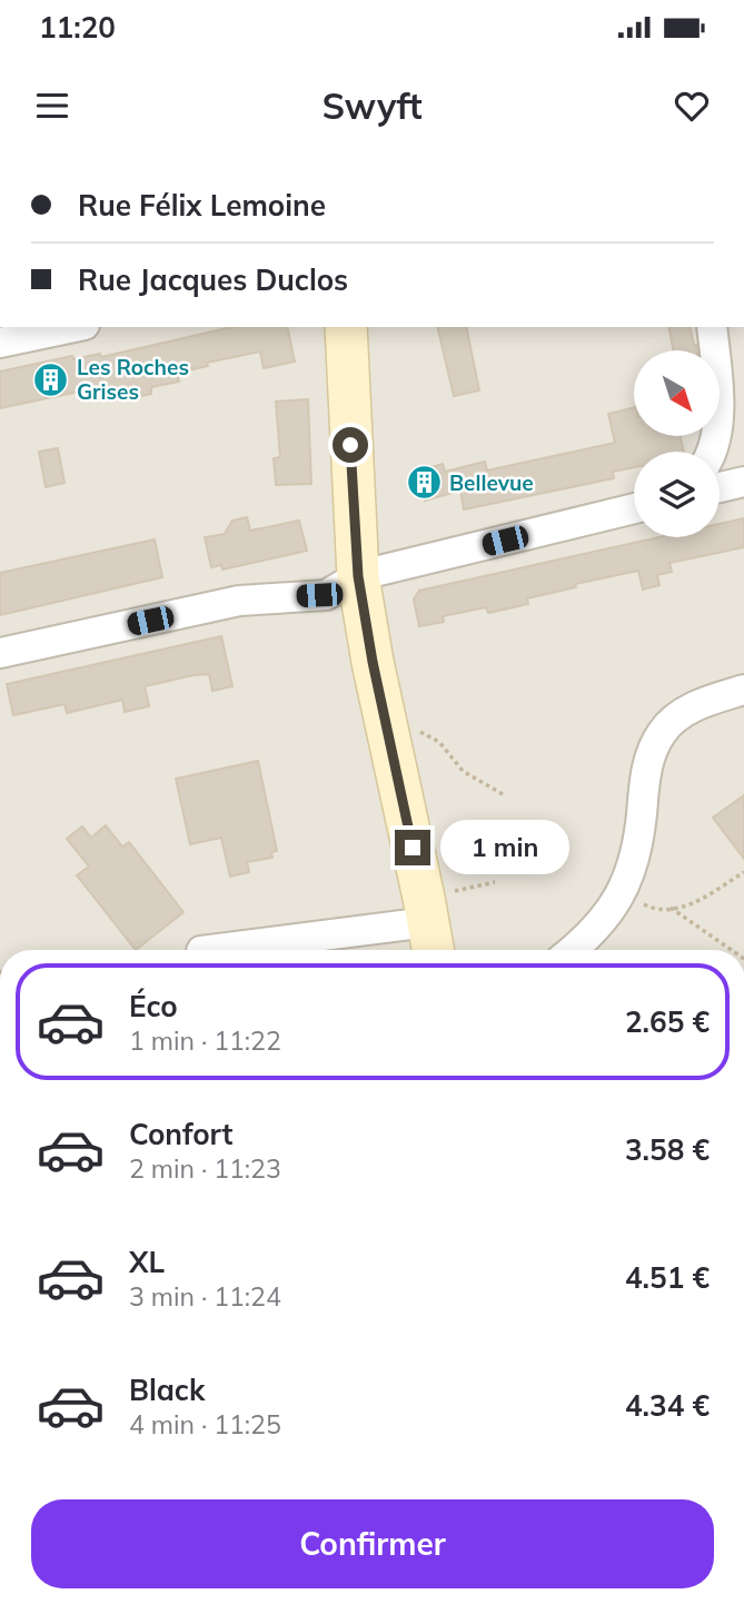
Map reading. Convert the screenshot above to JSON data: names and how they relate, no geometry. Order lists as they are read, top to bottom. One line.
{"places":{"building":["Les Roches Grises","Bellevue"]},"north":"bottom right","page":{"status":"11:20","header":"Swyft","banner":["Rue Félix Lemoine","Rue Jacques Duclos"],"bubble":"1 min","list":[{"name":"Éco","note":"1 min · 11:22","value":"2.65 €"},{"name":"Confort","note":"2 min · 11:23","value":"3.58 €"},{"name":"XL","note":"3 min · 11:24","value":"4.51 €"},{"name":"Black","note":"4 min · 11:25","value":"4.34 €"}],"buttons":"Confirmer"}}
